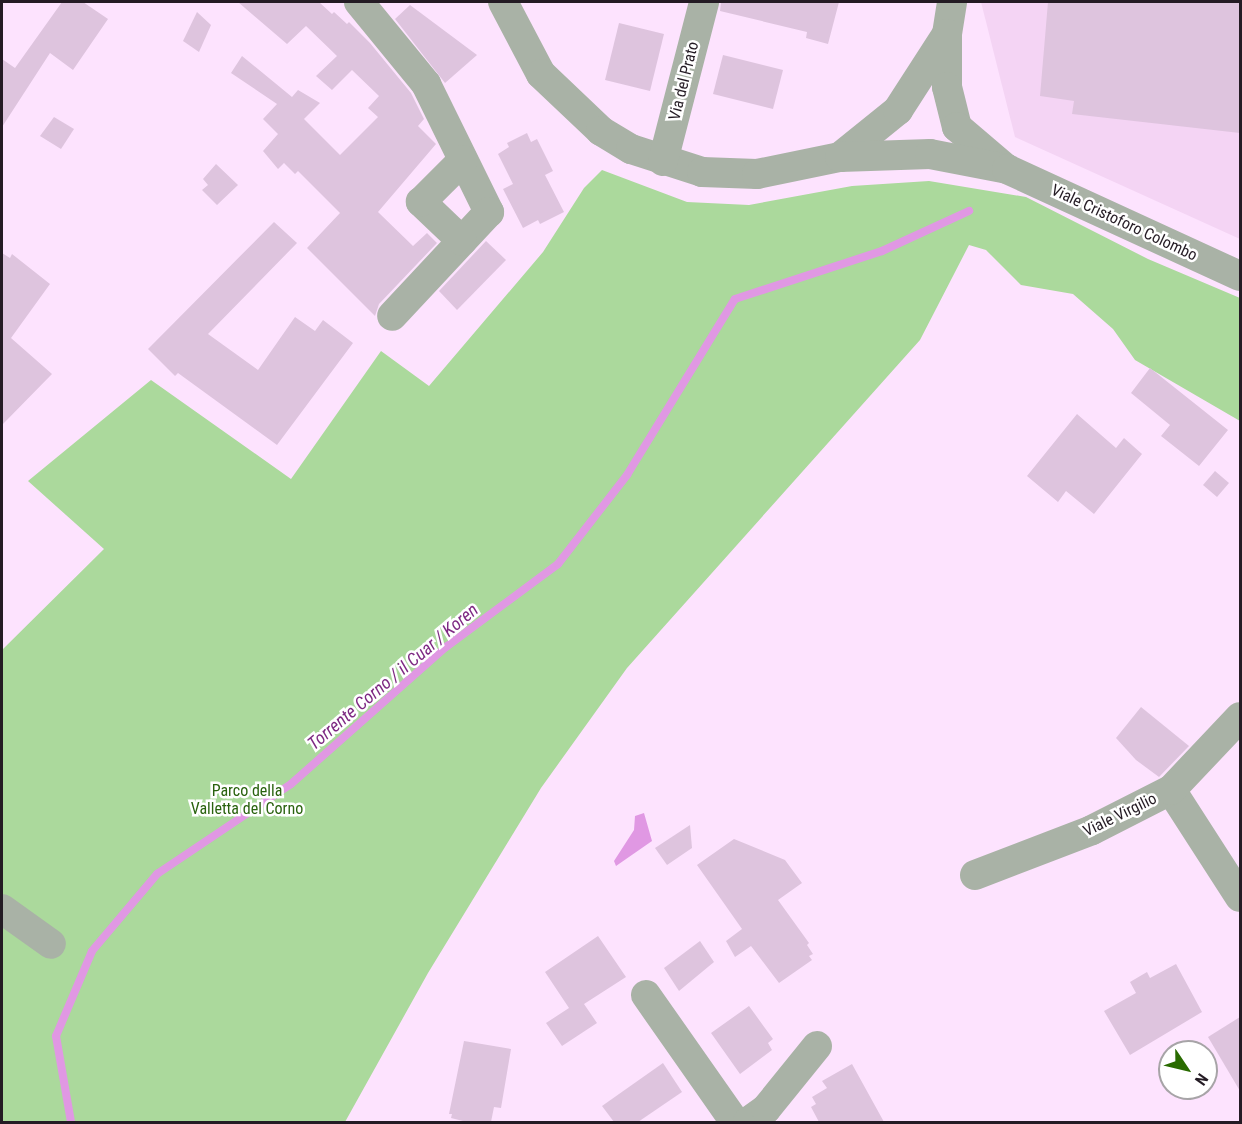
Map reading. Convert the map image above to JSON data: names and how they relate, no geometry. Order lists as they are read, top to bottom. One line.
{"streets":{"street":["Via del Prato","Viale Cristoforo Colombo","Viale Virgilio"]},"crossings":[["Via del Prato","Viale Cristoforo Colombo"]],"water":["Torrente Corno / il Cuar / Koren"],"parks":["Parco della Valletta del Corno"],"north":"bottom right"}
